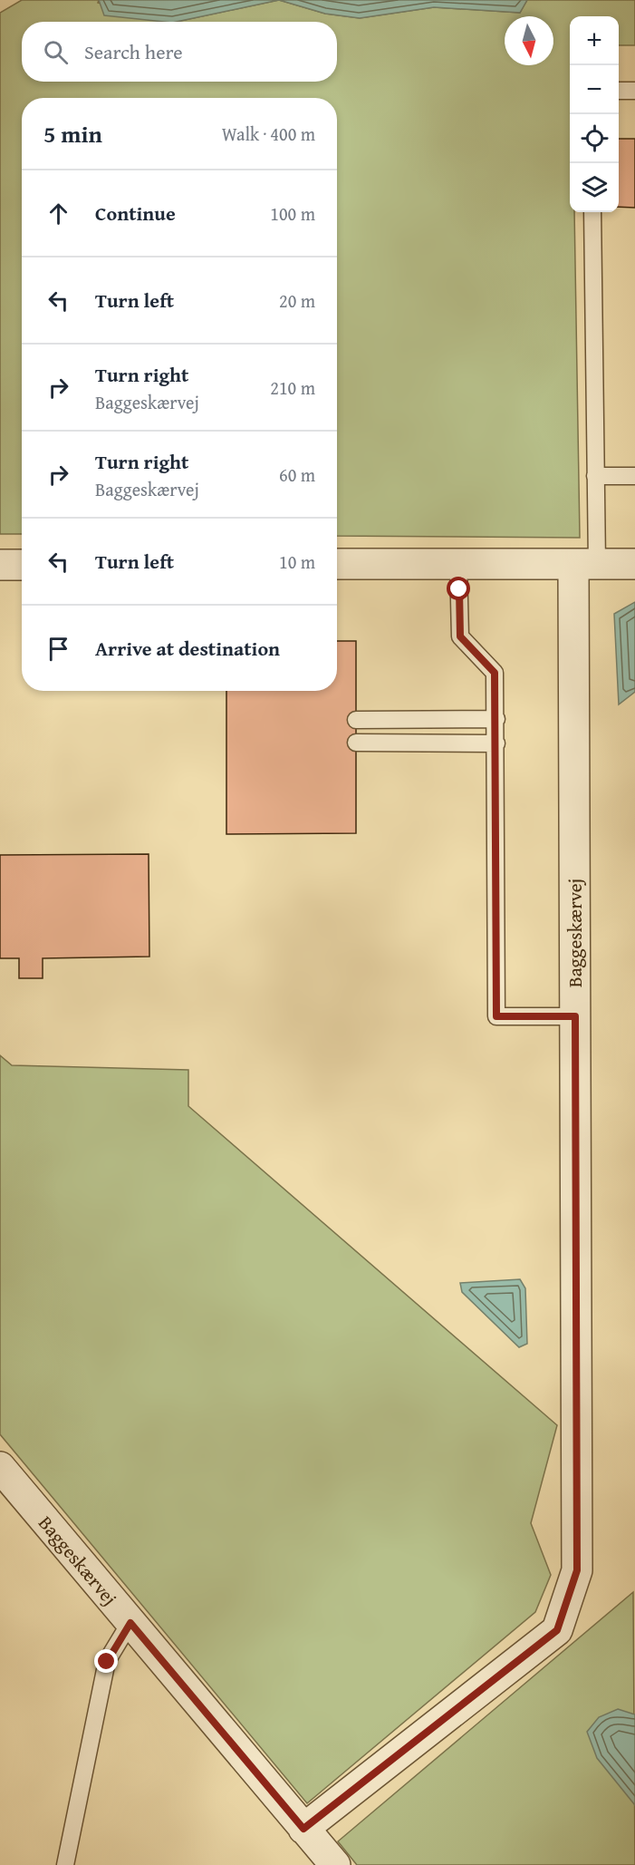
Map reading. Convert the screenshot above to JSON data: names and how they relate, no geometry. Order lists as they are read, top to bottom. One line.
{"streets":{"street":["Baggeskærvej"]},"north":"bottom","page":{"map_buttons":["+","−"],"search":"Search here","heading":["5 min","Walk · 400 m"],"list":[["Continue","100 m"],["Turn left","20 m"],["Turn right","Baggeskærvej","210 m"],["Turn right","Baggeskærvej","60 m"],["Turn left","10 m"],"Arrive at destination"]}}
